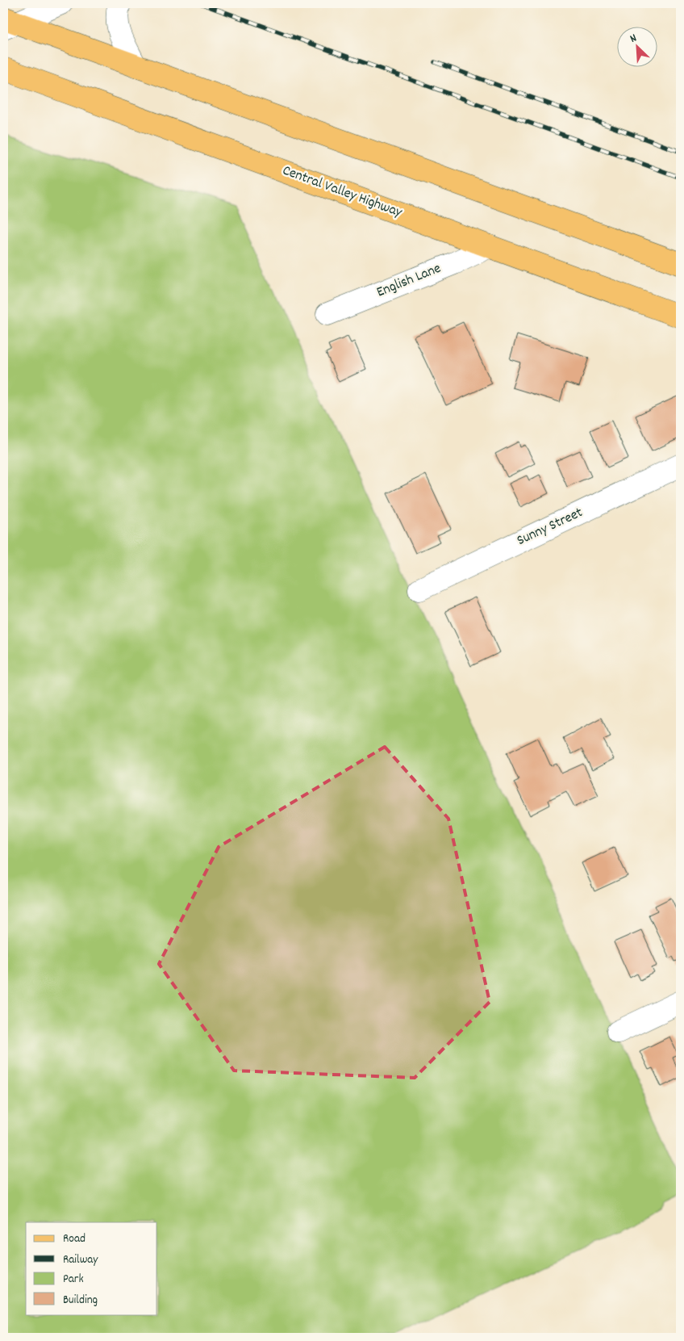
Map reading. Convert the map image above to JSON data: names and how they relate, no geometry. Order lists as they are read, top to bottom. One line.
{"streets":{"main road":["Central Valley Highway"],"street":["English Lane","Sunny Street"]},"crossings":[["Central Valley Highway","English Lane"]],"legend":["Road","Railway","Park","Building"],"north":"top left"}
